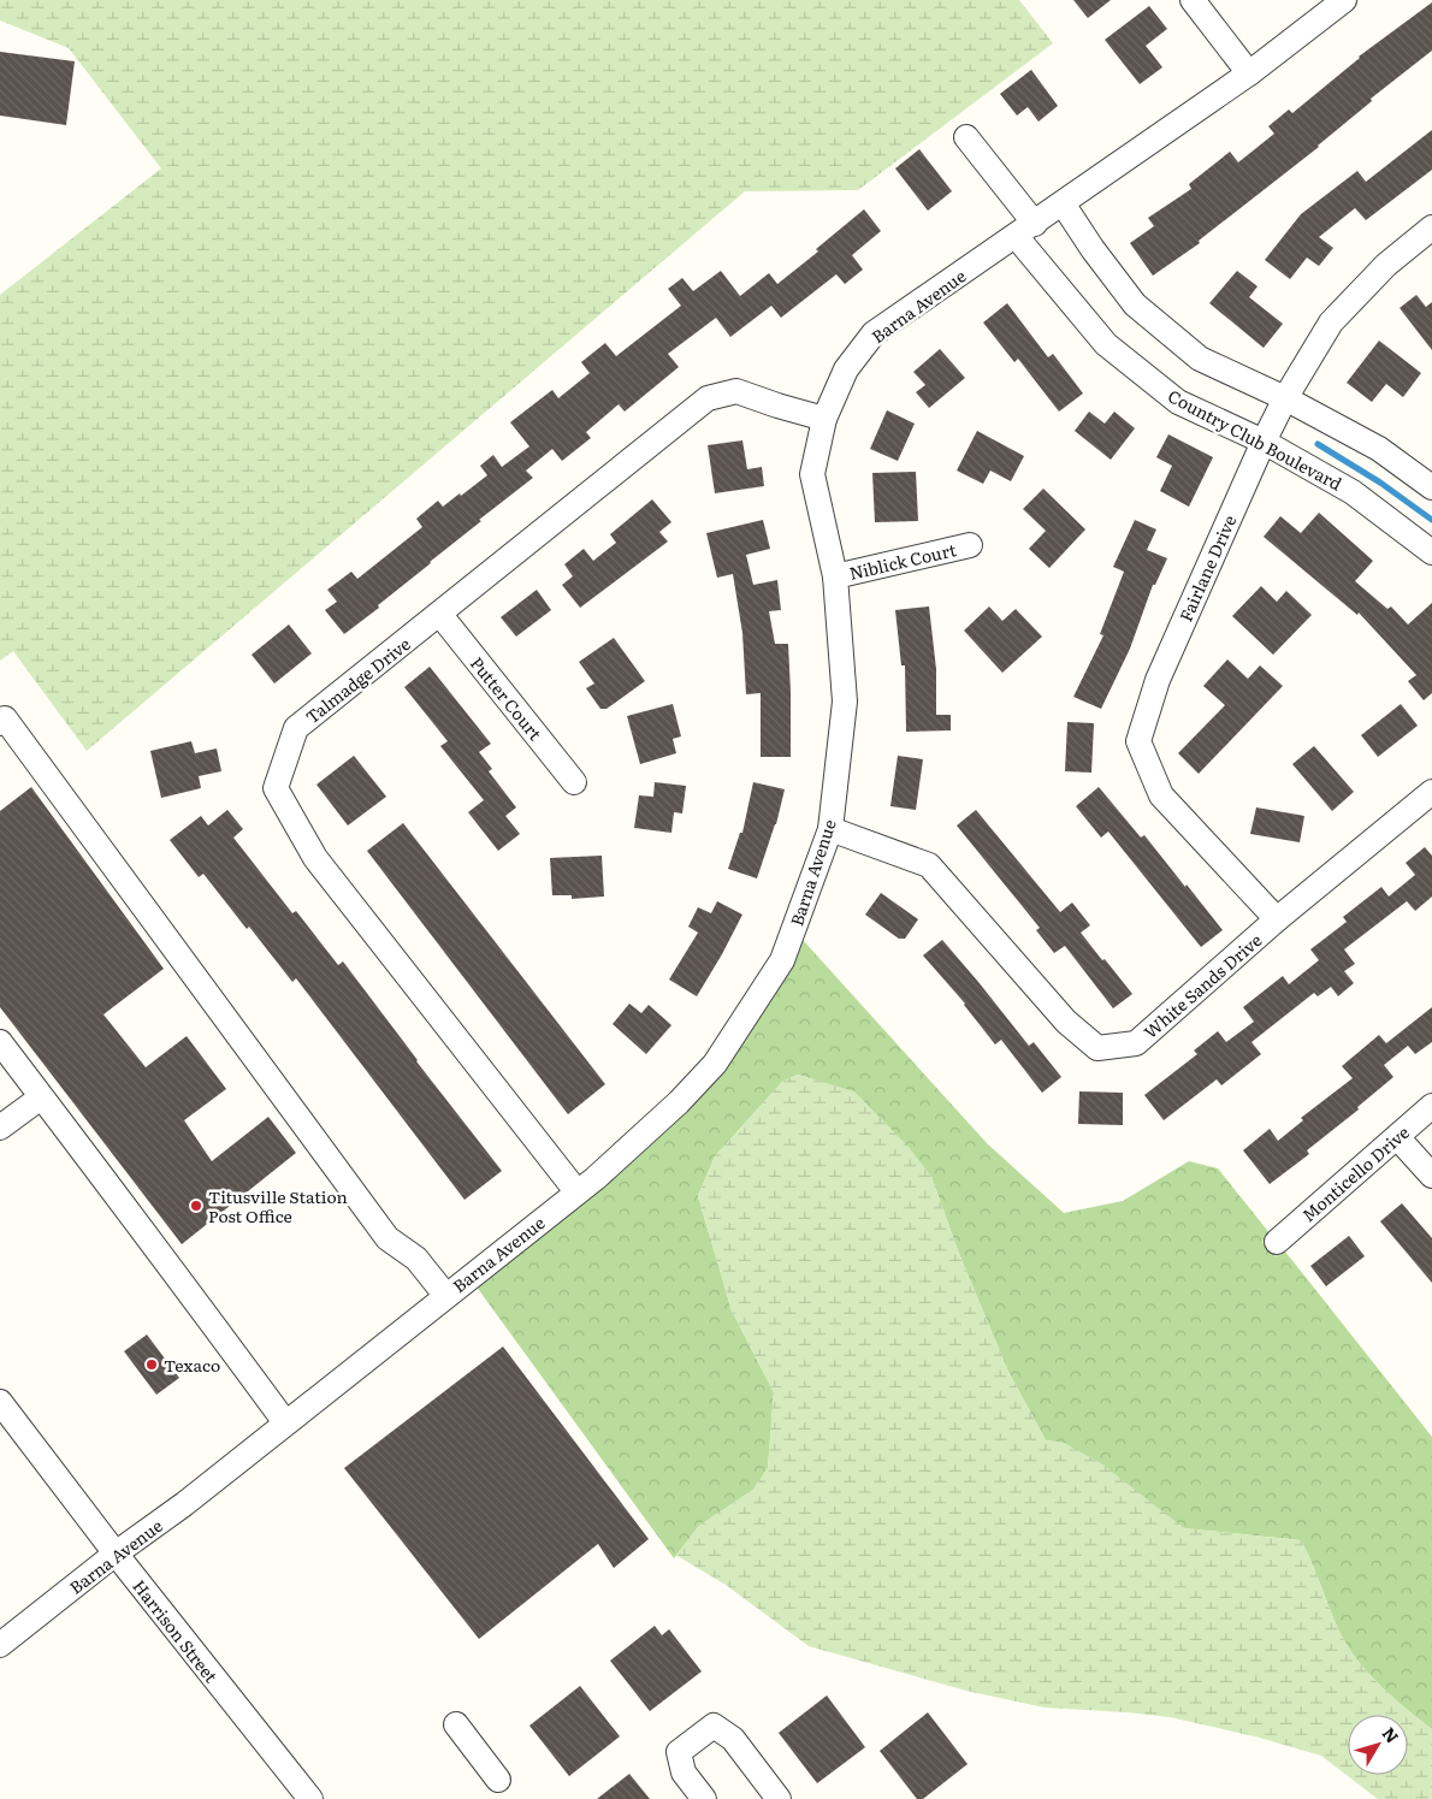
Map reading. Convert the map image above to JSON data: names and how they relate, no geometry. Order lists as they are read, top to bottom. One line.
{"streets":{"street":["Barna Avenue","Country Club Boulevard","Niblick Court","Fairlane Drive","Talmadge Drive","Putter Court","White Sands Drive","Monticello Drive","Harrison Street"]},"crossings":[["Barna Avenue","Country Club Boulevard"],["Barna Avenue","Niblick Court"],["Barna Avenue","Talmadge Drive"],["Barna Avenue","White Sands Drive"],["Barna Avenue","Harrison Street"],["Country Club Boulevard","Fairlane Drive"],["Fairlane Drive","White Sands Drive"],["Talmadge Drive","Putter Court"]],"places":["Titusville Station Post Office","Texaco"],"north":"top right"}
